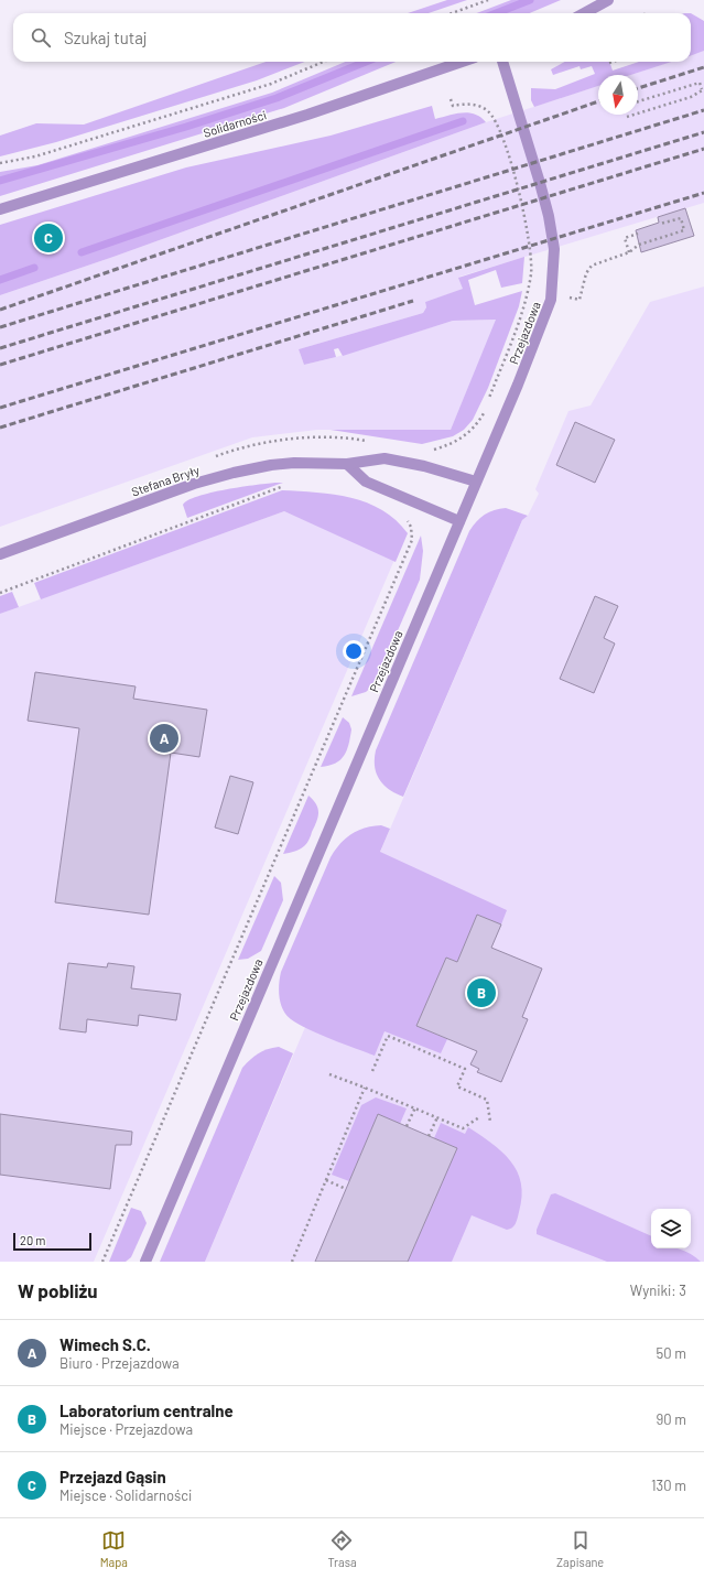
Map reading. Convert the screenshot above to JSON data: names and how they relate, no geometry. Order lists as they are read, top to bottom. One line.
{"streets":{"street":["Solidarności","Przejazdowa","Stefana Bryły"]},"crossings":[["Przejazdowa","Stefana Bryły"]],"scale_bar":"20 m","north":"bottom","page":{"search":"Szukaj tutaj","pins":["C","A","B"],"scale":"20 m","heading":["W pobliżu","Wyniki: 3"],"list":[{"mark":"A","name":"Wimech S.C.","note":"Biuro · Przejazdowa","value":"50 m"},{"mark":"B","name":"Laboratorium centralne","note":"Miejsce · Przejazdowa","value":"90 m"},{"mark":"C","name":"Przejazd Gąsin","note":"Miejsce · Solidarności","value":"130 m"}],"nav":["Mapa","Trasa","Zapisane"]}}
